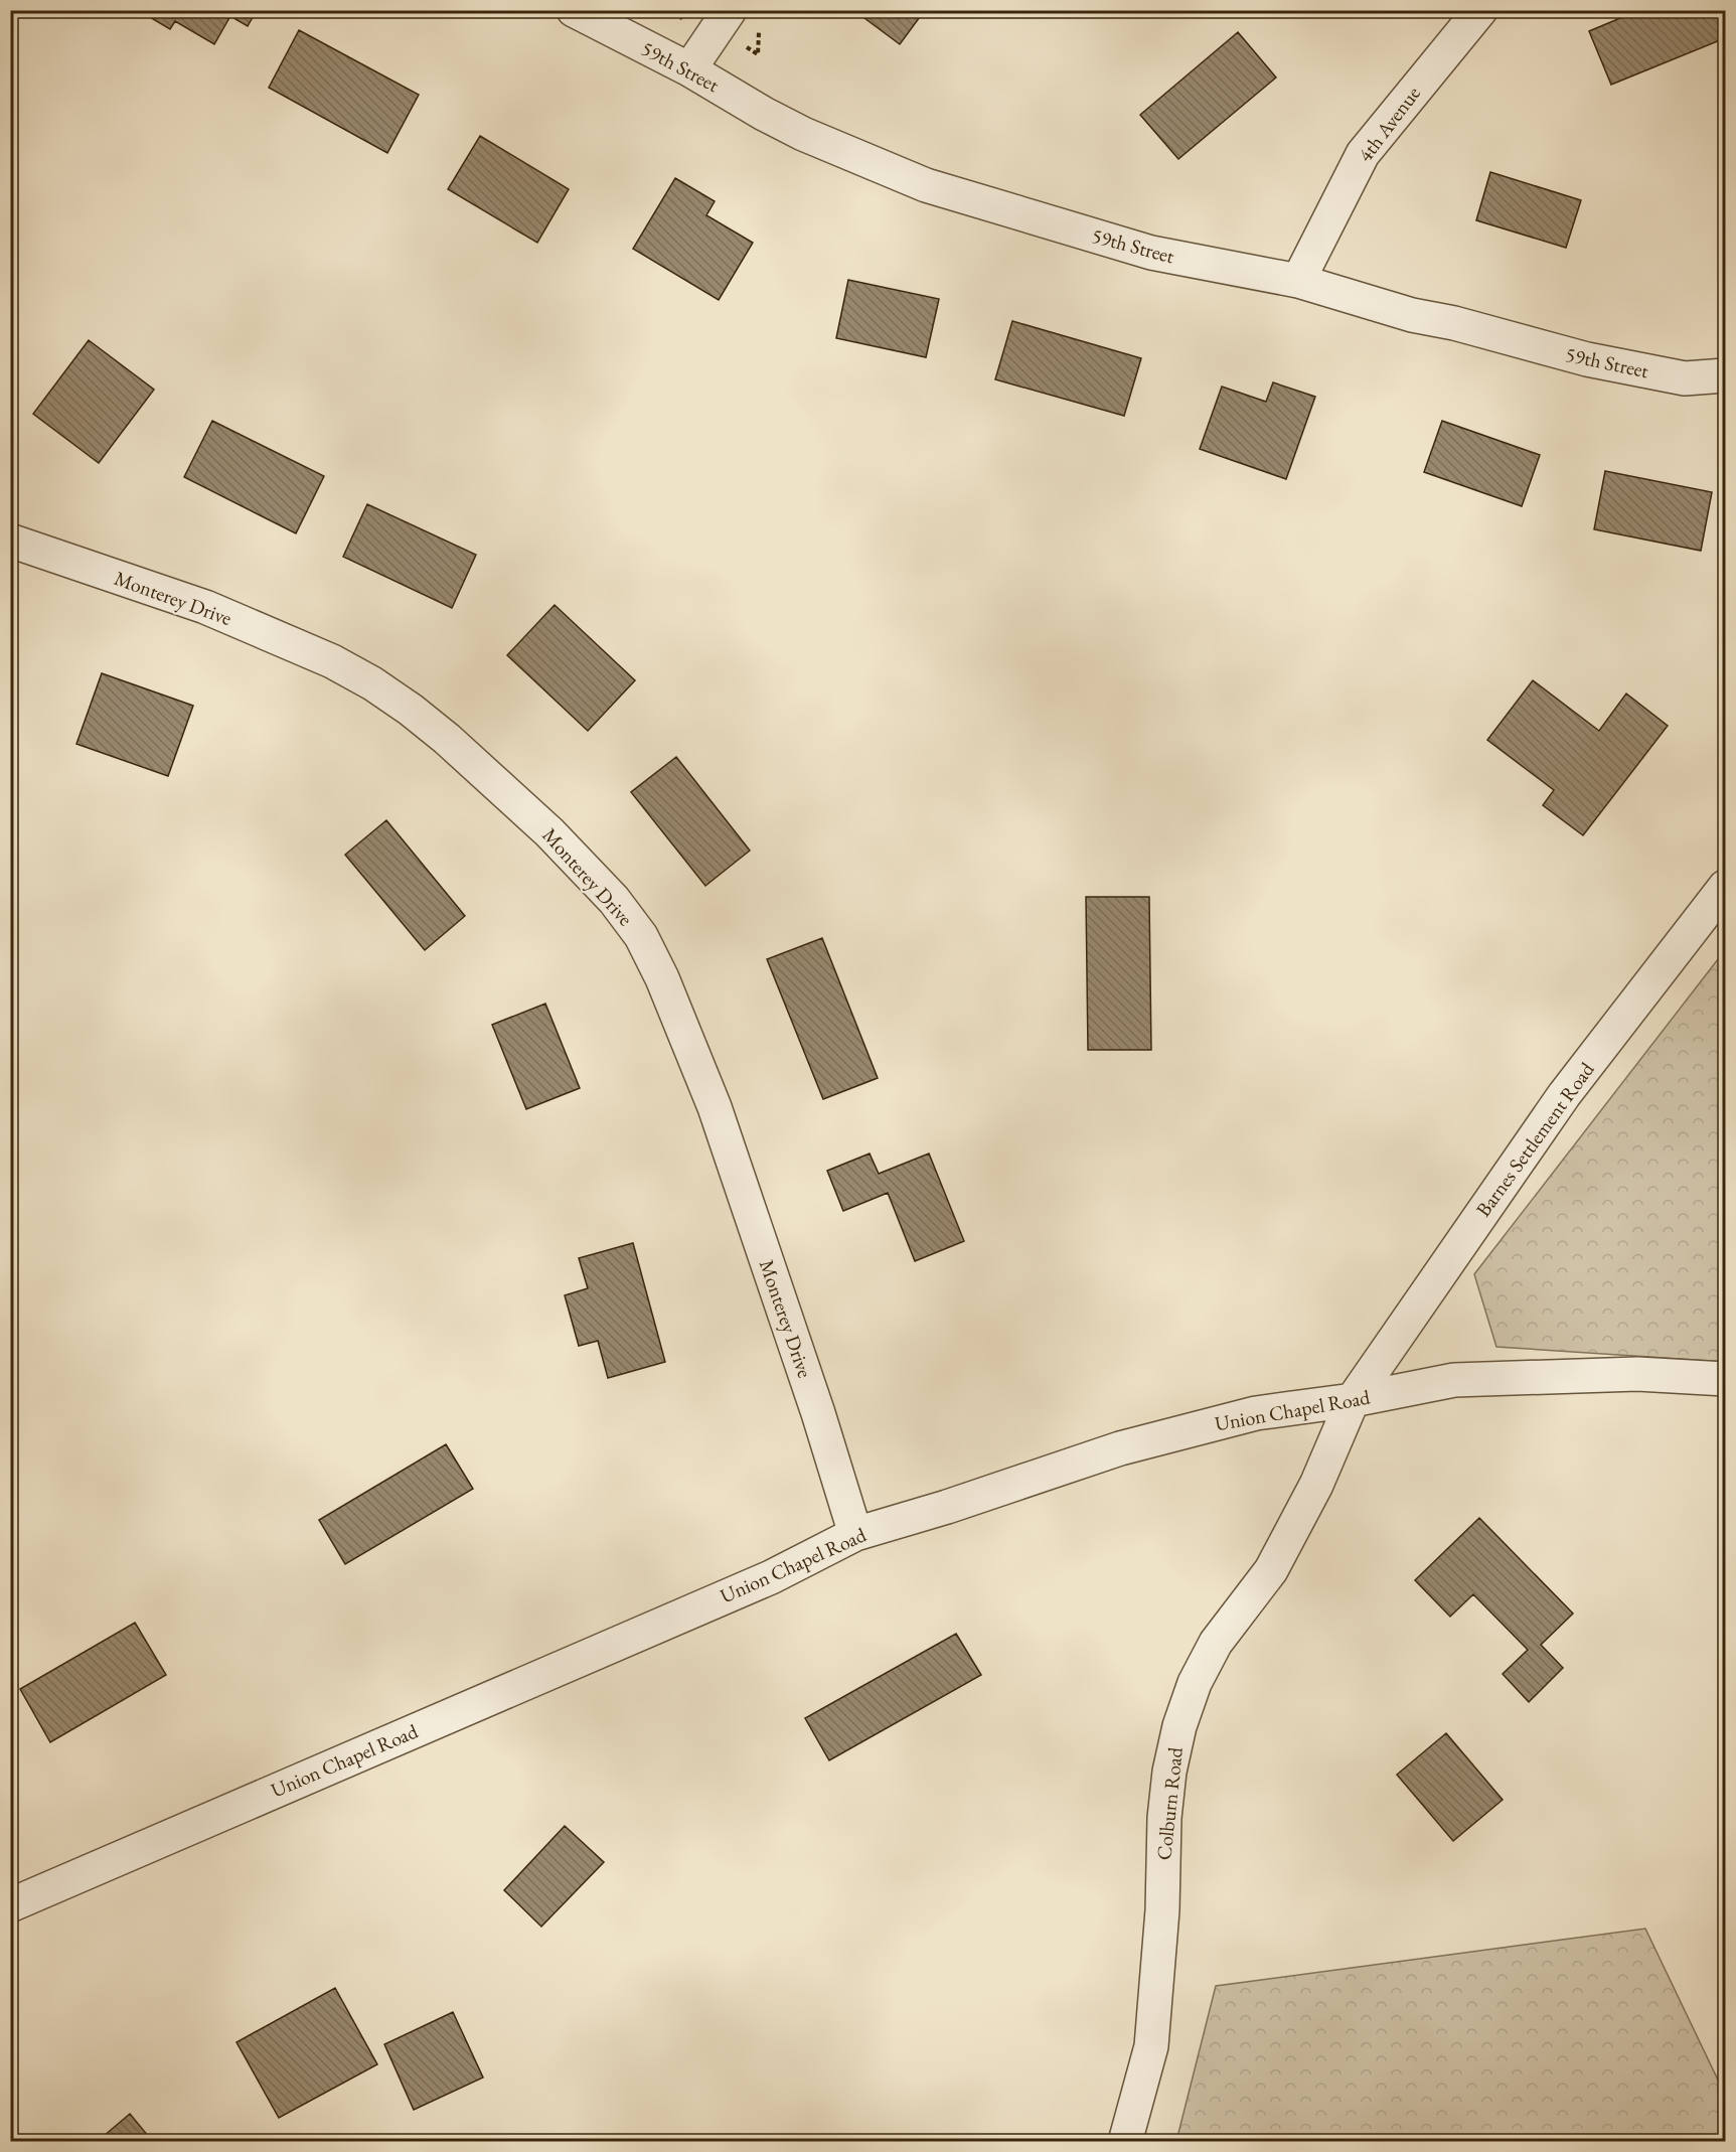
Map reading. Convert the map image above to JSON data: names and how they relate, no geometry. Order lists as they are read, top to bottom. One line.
{"streets":{"street":["59th Street","4th Avenue","Monterey Drive","Barnes Settlement Road","Union Chapel Road","Colburn Road"]},"crossings":[["59th Street","4th Avenue"],["Monterey Drive","Union Chapel Road"],["Barnes Settlement Road","Union Chapel Road"],["Barnes Settlement Road","Colburn Road"],["Union Chapel Road","Colburn Road"]]}
